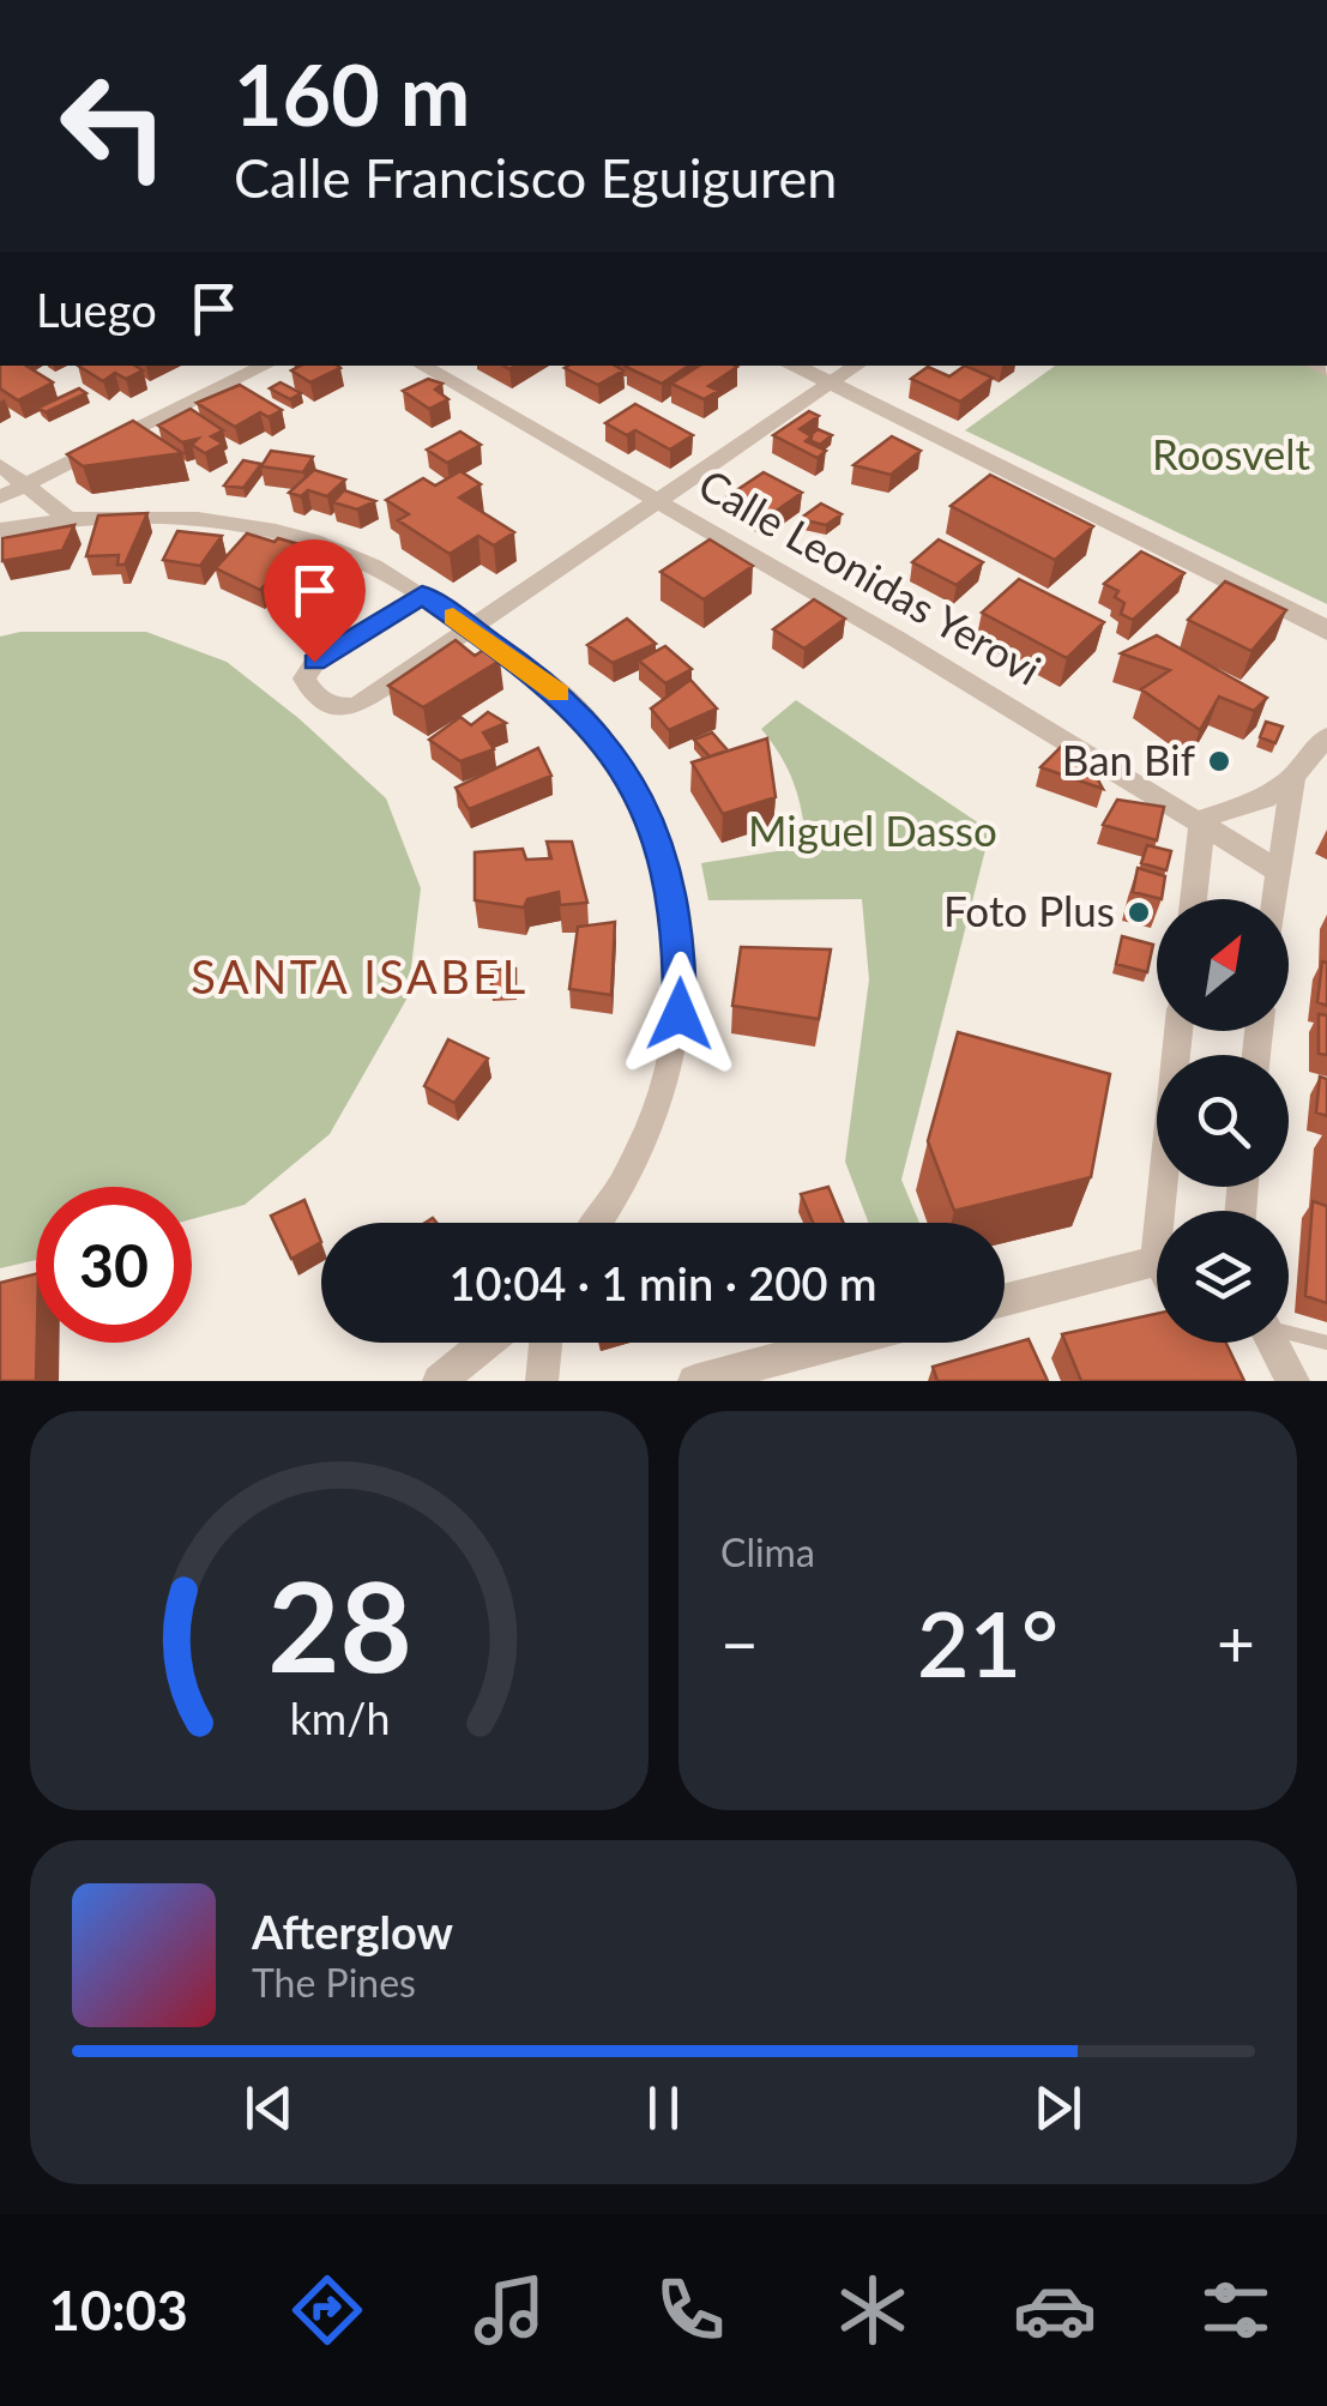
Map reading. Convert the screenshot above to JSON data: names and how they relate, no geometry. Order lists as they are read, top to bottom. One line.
{"streets":{"street":["Calle Leonidas Yerovi"]},"districts":["SANTA ISABEL"],"parks":["Roosvelt","Miguel Dasso"],"places":["Ban Bif","Foto Plus"],"north":"top right","page":{"turn":["160 m","Calle Francisco Eguiguren"],"then":"Luego","limit":"30","trip":"10:04 · 1 min · 200 m","tile":"Clima","heat":["−","21°","+"],"song":["Afterglow","The Pines"],"tabs":"10:03","gauge":["28","km/h"]}}
